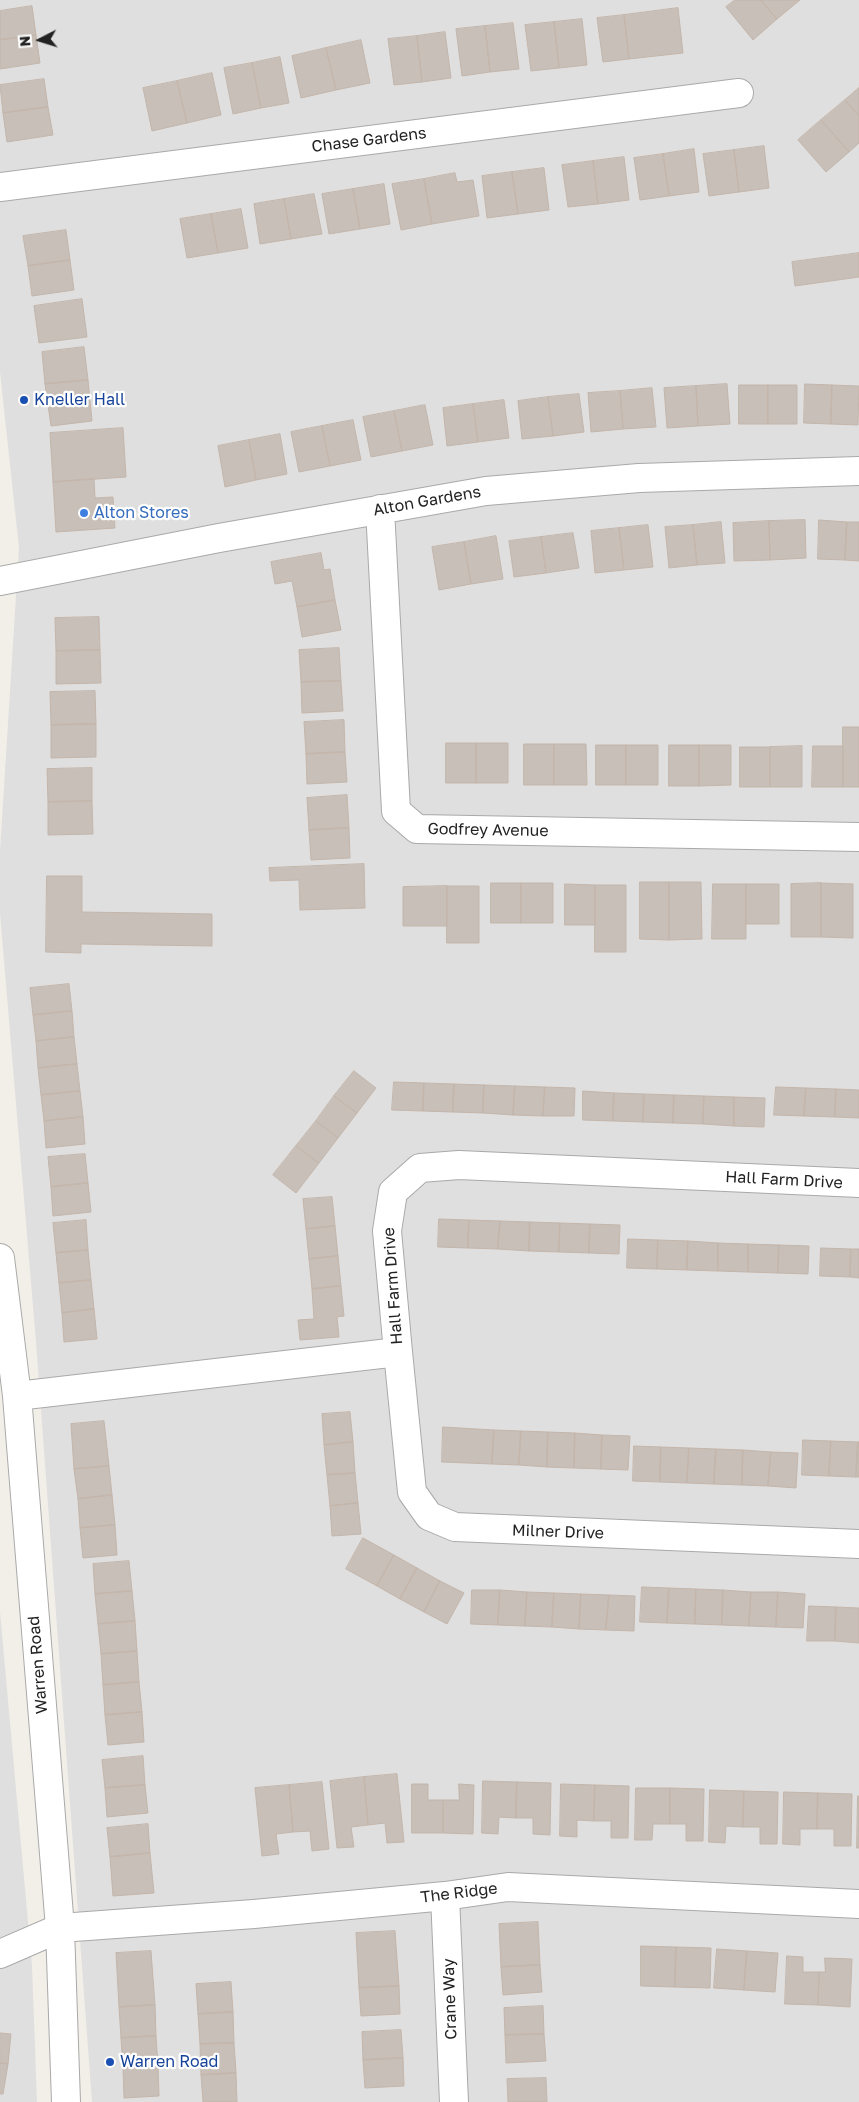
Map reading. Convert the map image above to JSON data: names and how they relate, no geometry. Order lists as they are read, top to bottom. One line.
{"streets":{"street":["Chase Gardens","Alton Gardens","Godfrey Avenue","Hall Farm Drive","Milner Drive","Warren Road","The Ridge","Crane Way"]},"crossings":[["Alton Gardens","Godfrey Avenue"],["Hall Farm Drive","Milner Drive"],["Hall Farm Drive","Warren Road"],["Warren Road","The Ridge"],["The Ridge","Crane Way"]],"places":["Kneller Hall","Alton Stores","Warren Road"],"north":"left"}
